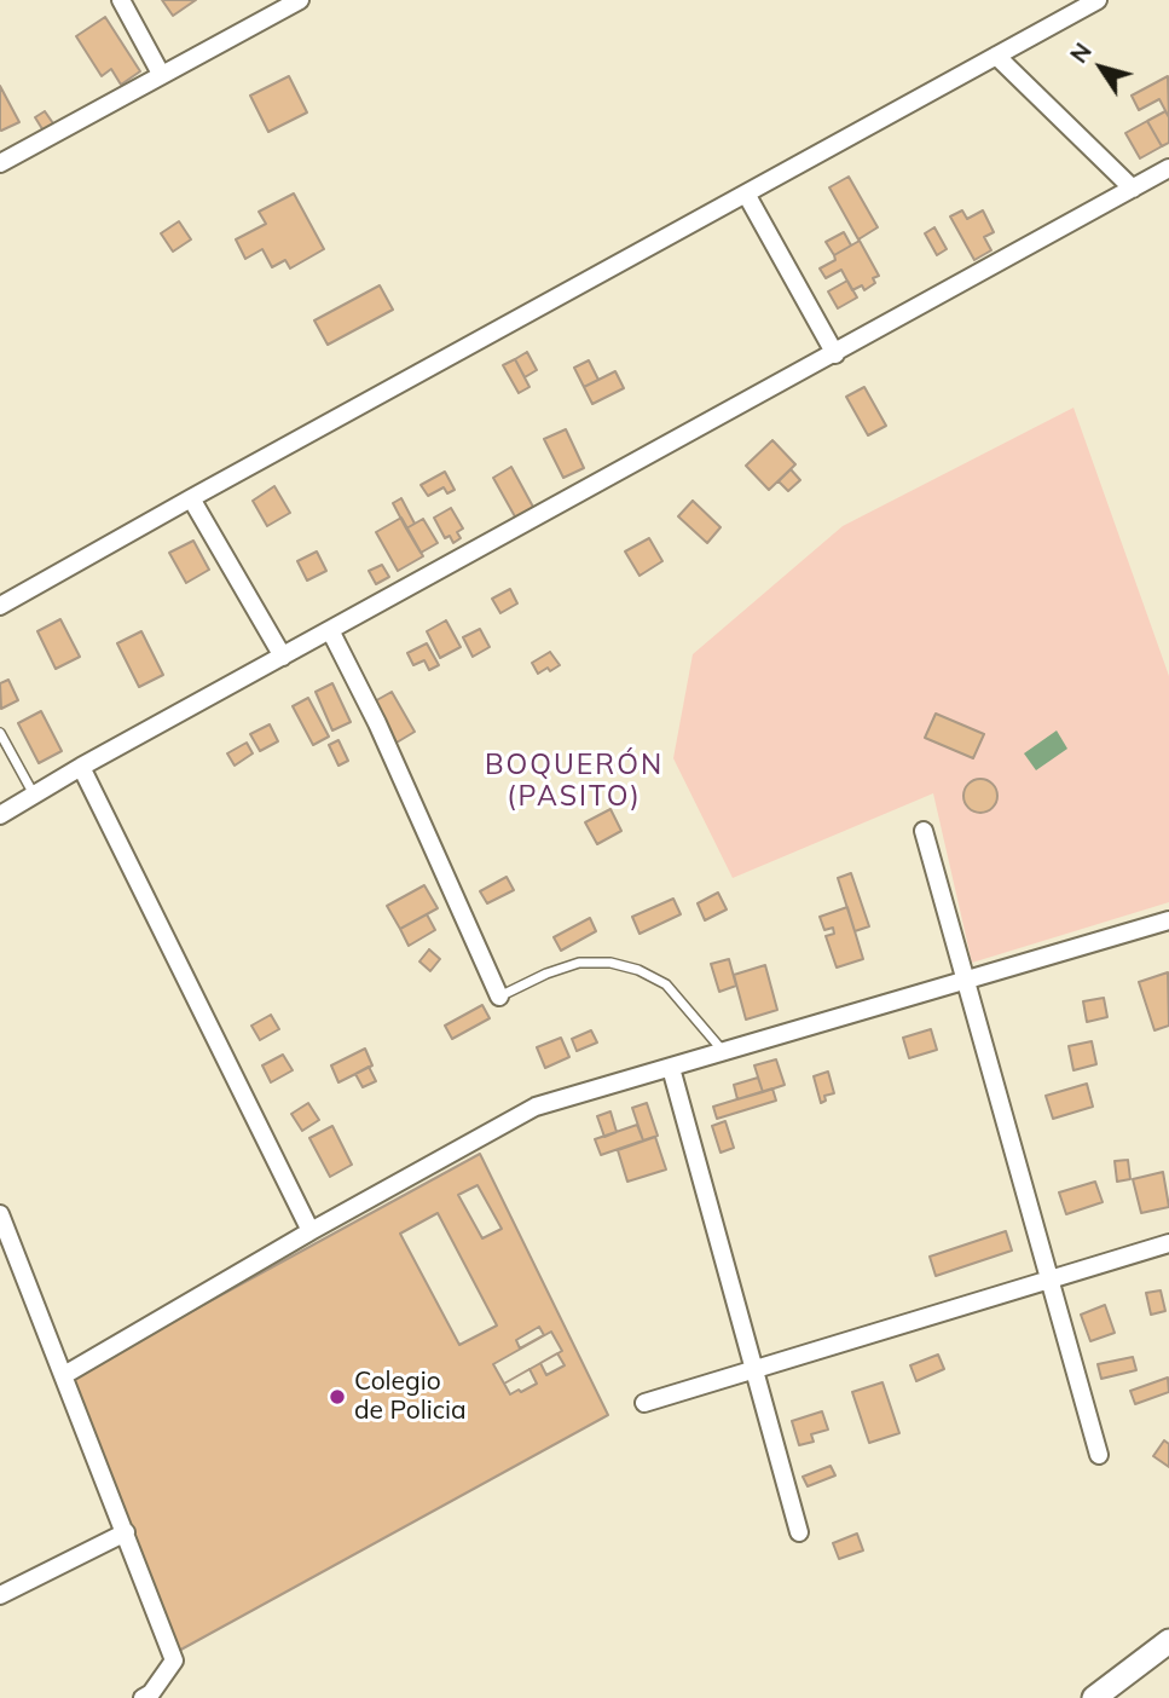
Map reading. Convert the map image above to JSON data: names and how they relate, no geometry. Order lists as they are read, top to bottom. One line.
{"districts":["BOQUERÓN (PASITO)"],"places":["Colegio de Policia"],"north":"top left"}
